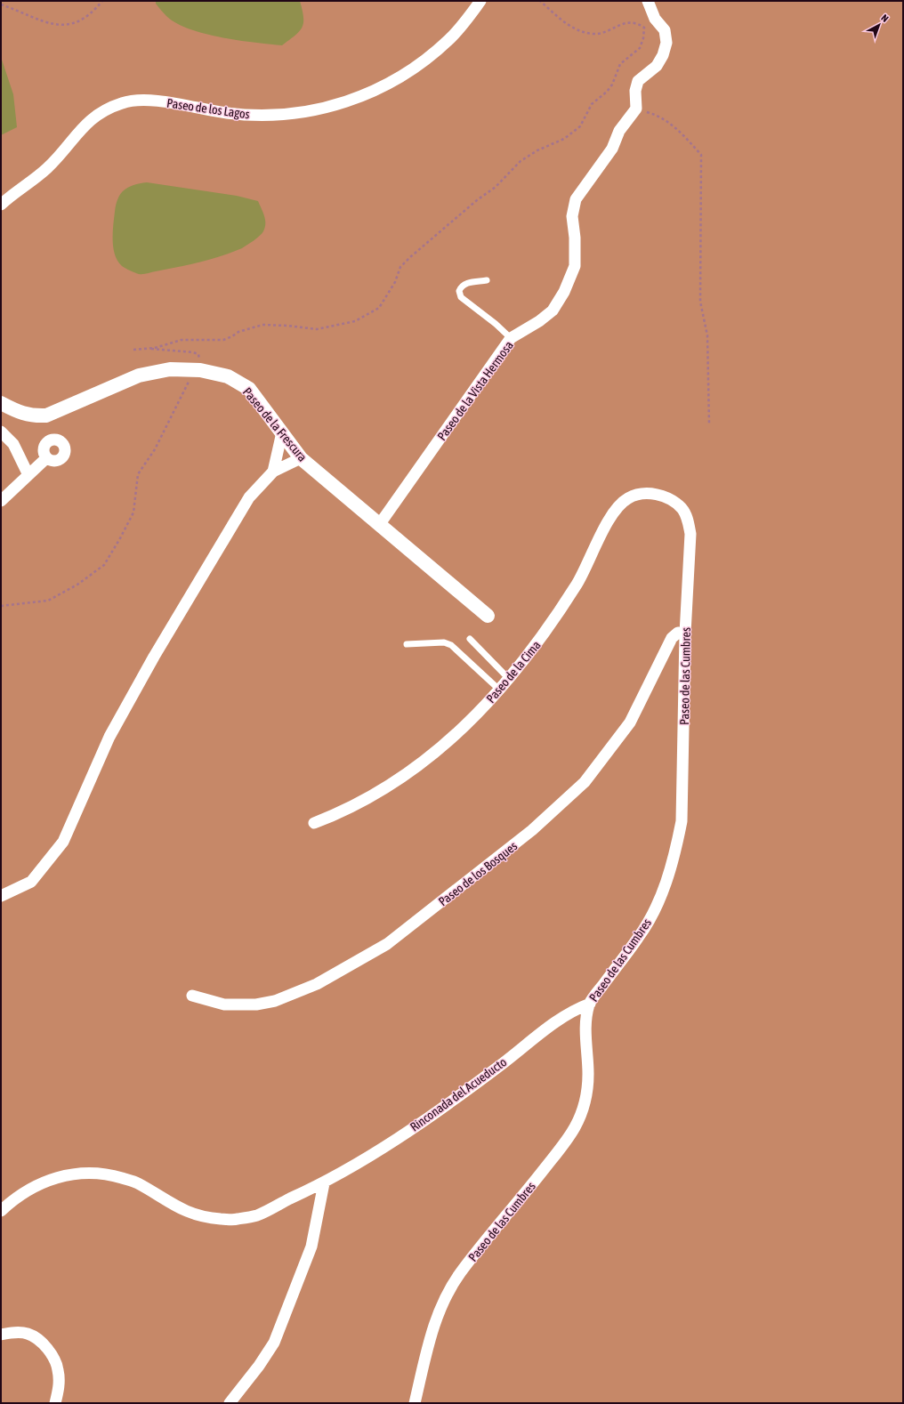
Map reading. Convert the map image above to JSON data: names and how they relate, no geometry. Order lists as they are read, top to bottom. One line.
{"streets":{"street":["Paseo de los Lagos","Paseo de la Vista Hermosa","Paseo de la Frescura","Paseo de la Cima","Paseo de las Cumbres","Paseo de los Bosques","Rinconada del Acueducto"]},"crossings":[["Paseo de la Vista Hermosa","Paseo de la Frescura"],["Paseo de la Cima","Paseo de las Cumbres"],["Paseo de las Cumbres","Paseo de los Bosques"],["Paseo de las Cumbres","Rinconada del Acueducto"]],"north":"top right"}
